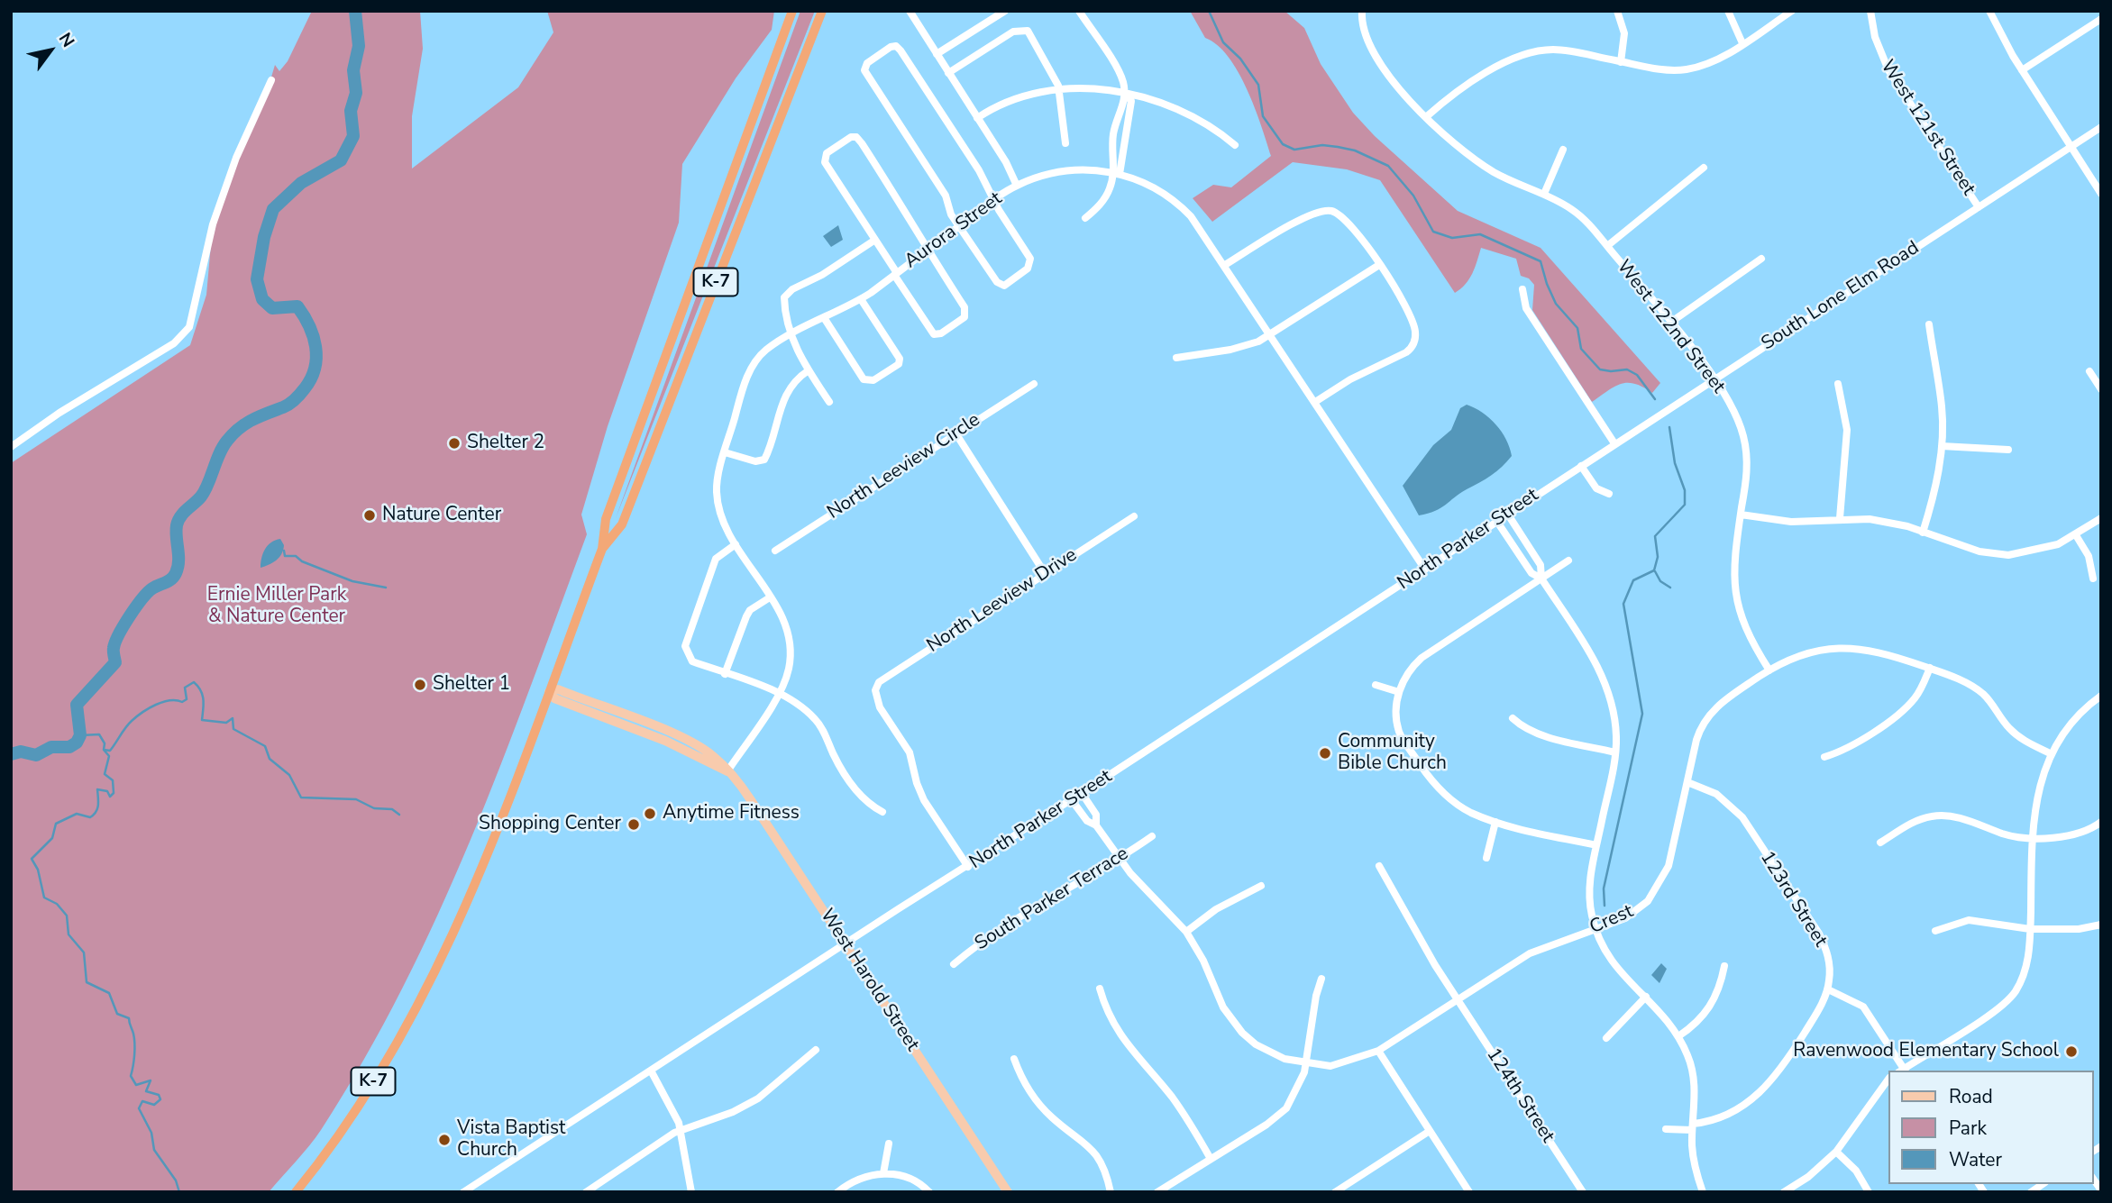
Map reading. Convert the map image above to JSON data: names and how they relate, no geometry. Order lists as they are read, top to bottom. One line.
{"streets":{"highway":["K-7"],"main road":["West Harold Street"],"street":["West 121st Street","Aurora Street","South Lone Elm Road","West 122nd Street","North Leeview Circle","North Parker Street","North Leeview Drive","South Parker Terrace","123rd Street","Crest","124th Street"]},"crossings":[["West 121st Street","South Lone Elm Road"],["Aurora Street","North Parker Street"],["Aurora Street","West Harold Street"],["K-7","West Harold Street"],["South Lone Elm Road","West 122nd Street"],["South Lone Elm Road","North Parker Street"],["West 122nd Street","Crest"],["North Parker Street","North Leeview Drive"],["North Parker Street","West Harold Street"],["South Parker Terrace","Crest"],["123rd Street","Crest"],["Crest","124th Street"]],"parks":["Ernie Miller Park & Nature Center"],"places":["Shelter 2","Nature Center","Shelter 1","Community Bible Church","Anytime Fitness","Shopping Center","Ravenwood Elementary School","Vista Baptist Church"],"legend":["Road","Park","Water"],"north":"top right"}
